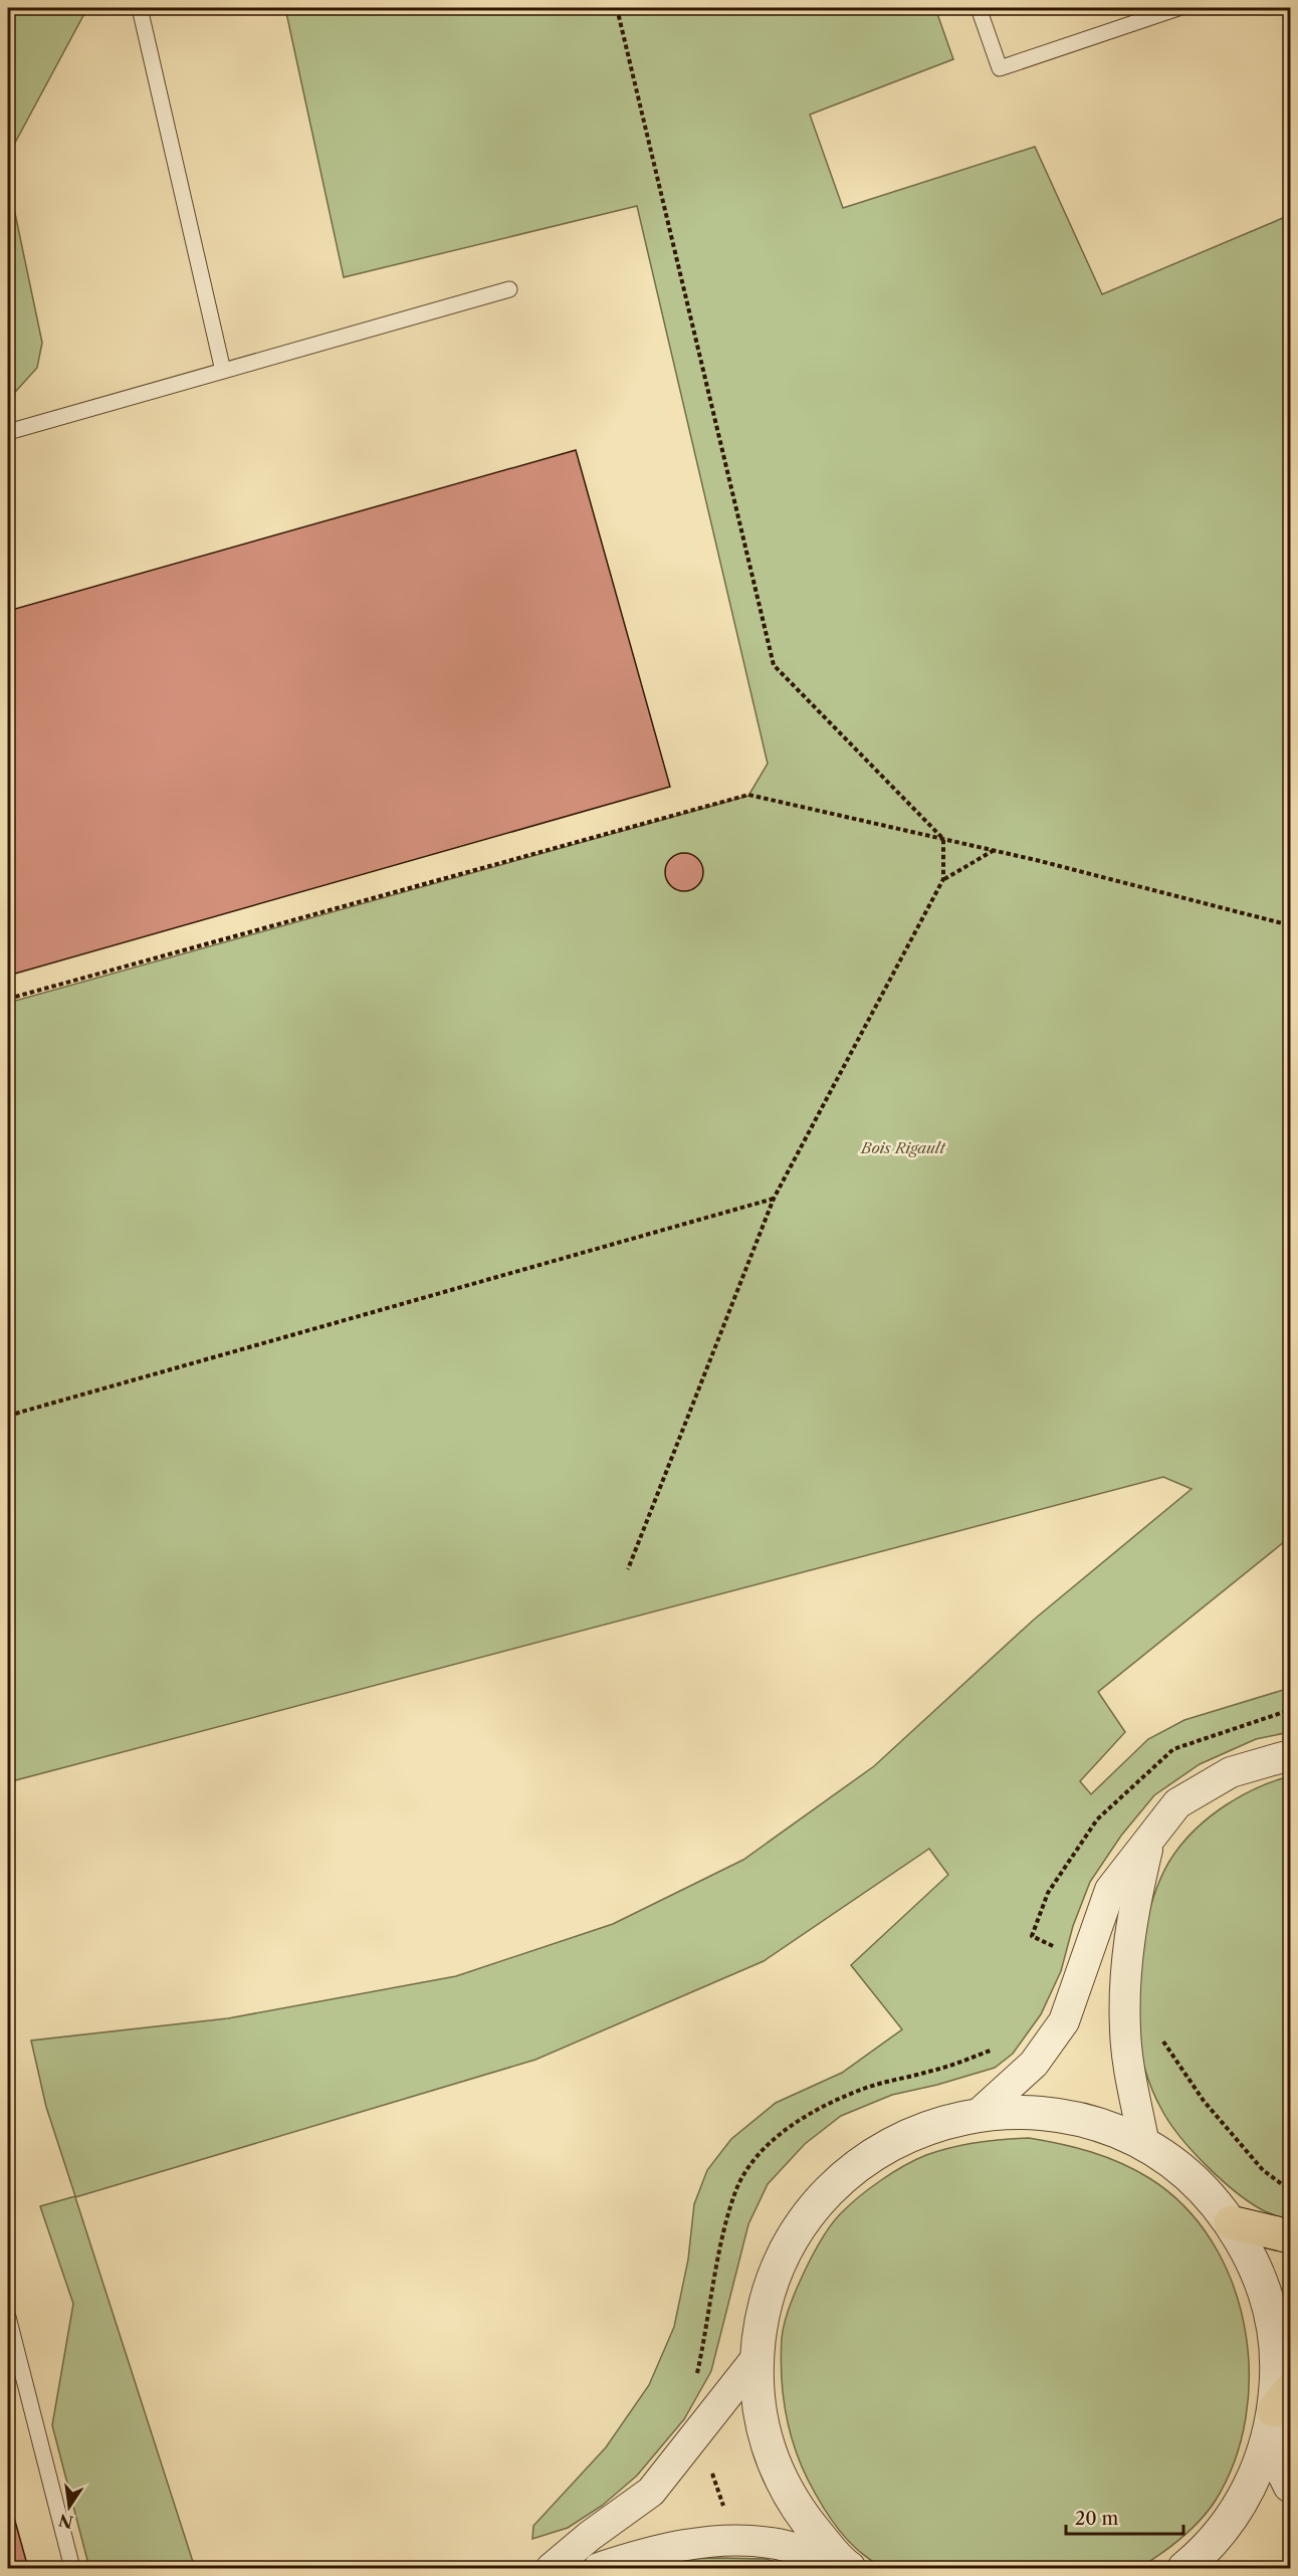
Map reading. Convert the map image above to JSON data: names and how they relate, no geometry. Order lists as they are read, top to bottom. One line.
{"parks":["Bois Rigault"],"scale_bar":"20 m","north":"bottom"}
